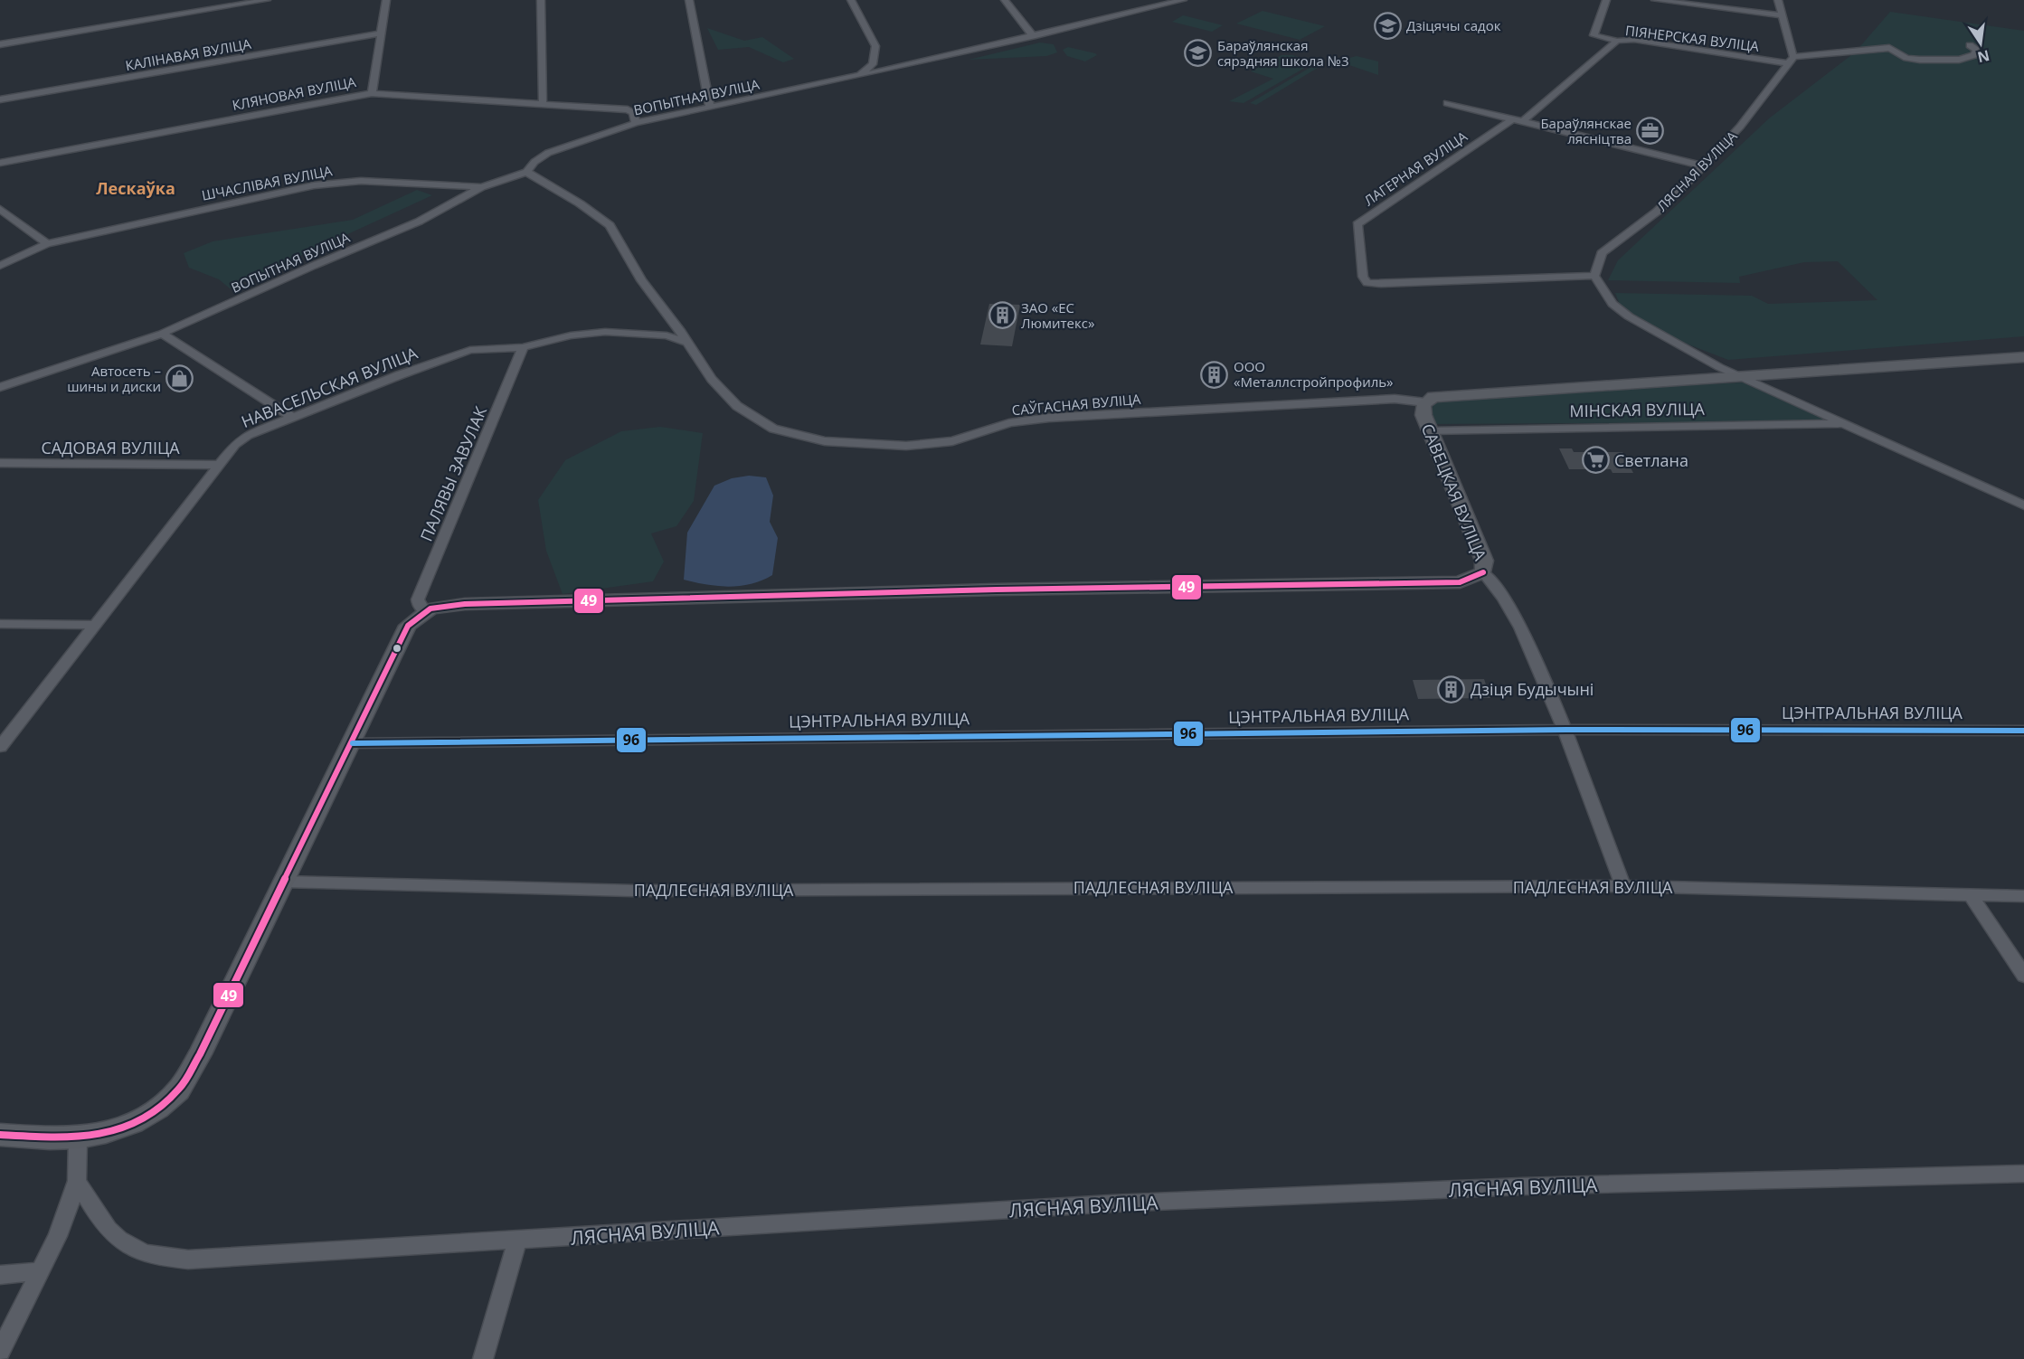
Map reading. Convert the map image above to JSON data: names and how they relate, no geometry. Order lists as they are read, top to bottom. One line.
{"streets":{"main road":["МІНСКАЯ ВУЛІЦА","САВЕЦКАЯ ВУЛІЦА"],"street":["ПІЯНЕРСКАЯ ВУЛІЦА","КАЛІНАВАЯ ВУЛІЦА","КЛЯНОВАЯ ВУЛІЦА","ВОПЫТНАЯ ВУЛІЦА","ЛАГЕРНАЯ ВУЛІЦА","ЛЯСНАЯ ВУЛІЦА","ШЧАСЛІВАЯ ВУЛІЦА","НАВАСЕЛЬСКАЯ ВУЛІЦА","САЎГАСНАЯ ВУЛІЦА","САДОВАЯ ВУЛІЦА","ПАЛЯВЫ ЗАВУЛАК","ЦЭНТРАЛЬНАЯ ВУЛІЦА","ПАДЛЕСНАЯ ВУЛІЦА"]},"crossings":[["ПІЯНЕРСКАЯ ВУЛІЦА","ЛЯСНАЯ ВУЛІЦА"],["ВОПЫТНАЯ ВУЛІЦА","ШЧАСЛІВАЯ ВУЛІЦА"],["ВОПЫТНАЯ ВУЛІЦА","САЎГАСНАЯ ВУЛІЦА"],["ЛАГЕРНАЯ ВУЛІЦА","ЛЯСНАЯ ВУЛІЦА"],["НАВАСЕЛЬСКАЯ ВУЛІЦА","САЎГАСНАЯ ВУЛІЦА"],["НАВАСЕЛЬСКАЯ ВУЛІЦА","САДОВАЯ ВУЛІЦА"],["НАВАСЕЛЬСКАЯ ВУЛІЦА","ПАЛЯВЫ ЗАВУЛАК"],["САЎГАСНАЯ ВУЛІЦА","МІНСКАЯ ВУЛІЦА"],["САЎГАСНАЯ ВУЛІЦА","САВЕЦКАЯ ВУЛІЦА"],["МІНСКАЯ ВУЛІЦА","САВЕЦКАЯ ВУЛІЦА"],["САВЕЦКАЯ ВУЛІЦА","ЦЭНТРАЛЬНАЯ ВУЛІЦА"],["САВЕЦКАЯ ВУЛІЦА","ПАДЛЕСНАЯ ВУЛІЦА"]],"districts":["Лескаўка"],"places":{"school or university":["Дзіцячы садок","Бараўлянская сярэдняя школа №3"],"office":["Бараўлянскае лясніцтва"],"building":["ЗАО «ЕС Люмитекс»","ООО «Металлстройпрофиль»","Дзіця Будычыні"],"shop":["Автосеть – шины и диски"],"supermarket":["Светлана"]},"lines":["transit line 49","transit line 96"],"north":"bottom"}
